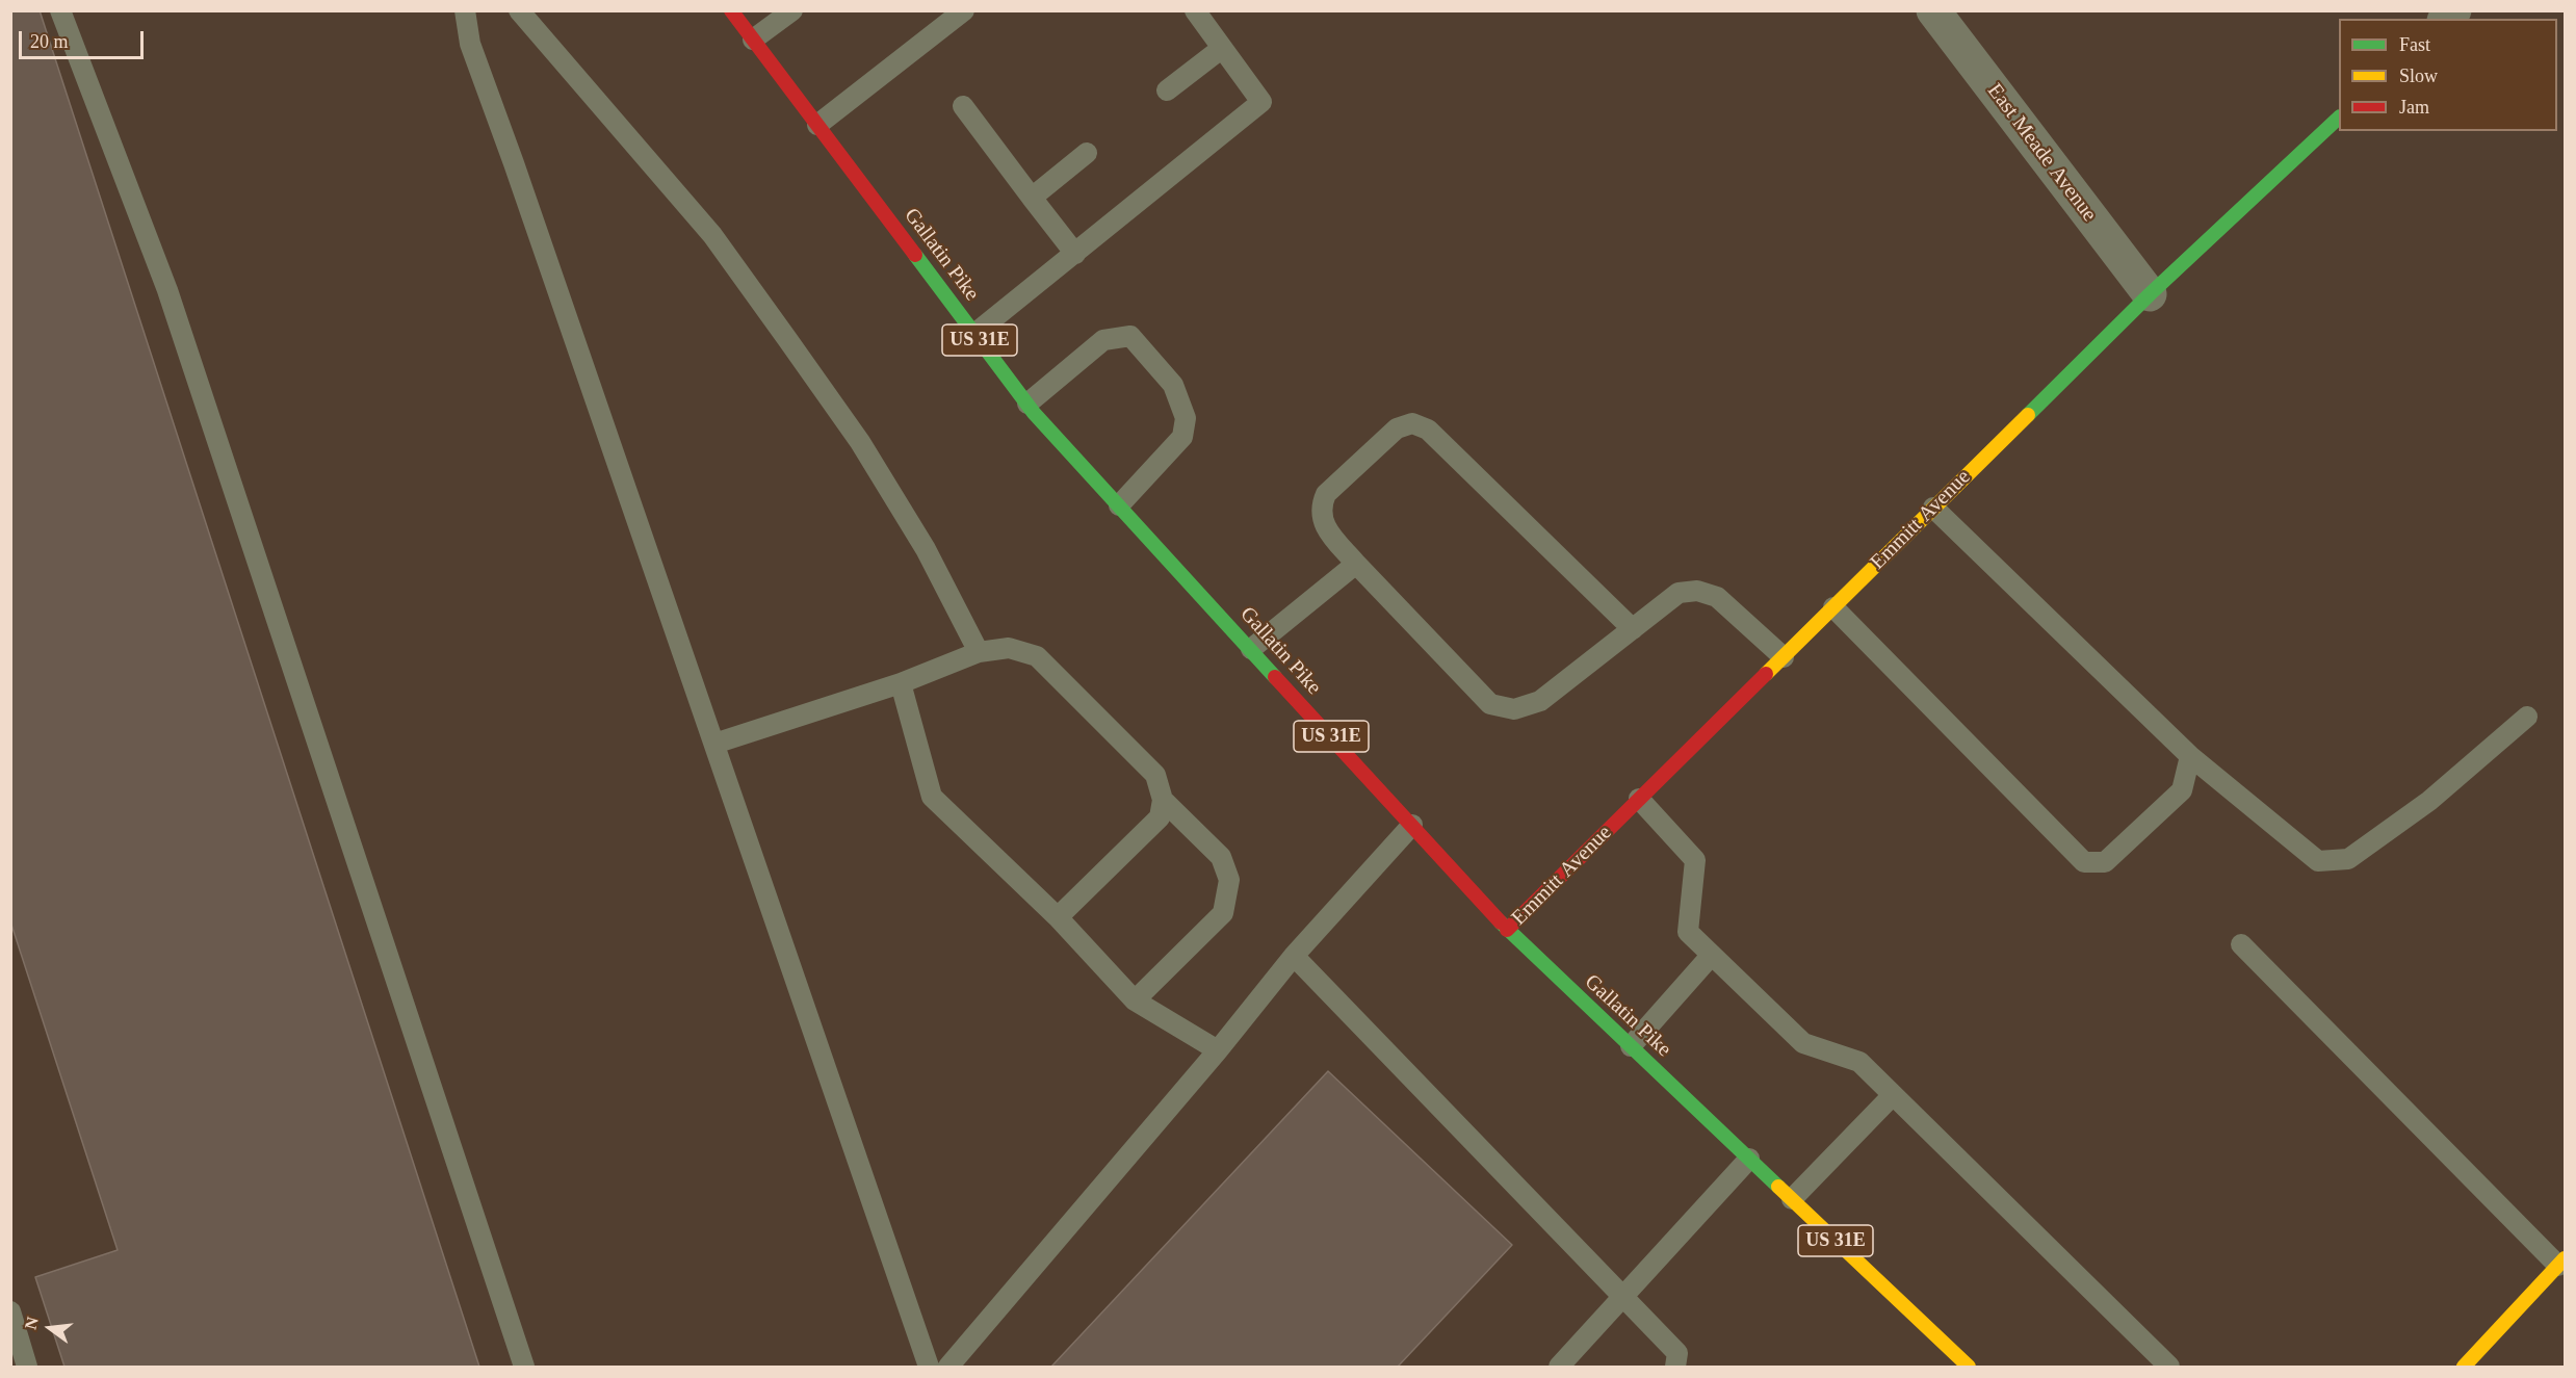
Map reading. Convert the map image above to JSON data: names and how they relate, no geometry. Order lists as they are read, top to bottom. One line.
{"streets":{"main road":["Gallatin Pike","US 31E","Emmitt Avenue"],"street":["East Meade Avenue"]},"crossings":[["East Meade Avenue","Emmitt Avenue"],["Gallatin Pike","Emmitt Avenue"]],"legend":["Fast","Slow","Jam"],"scale_bar":"20 m","north":"left"}
